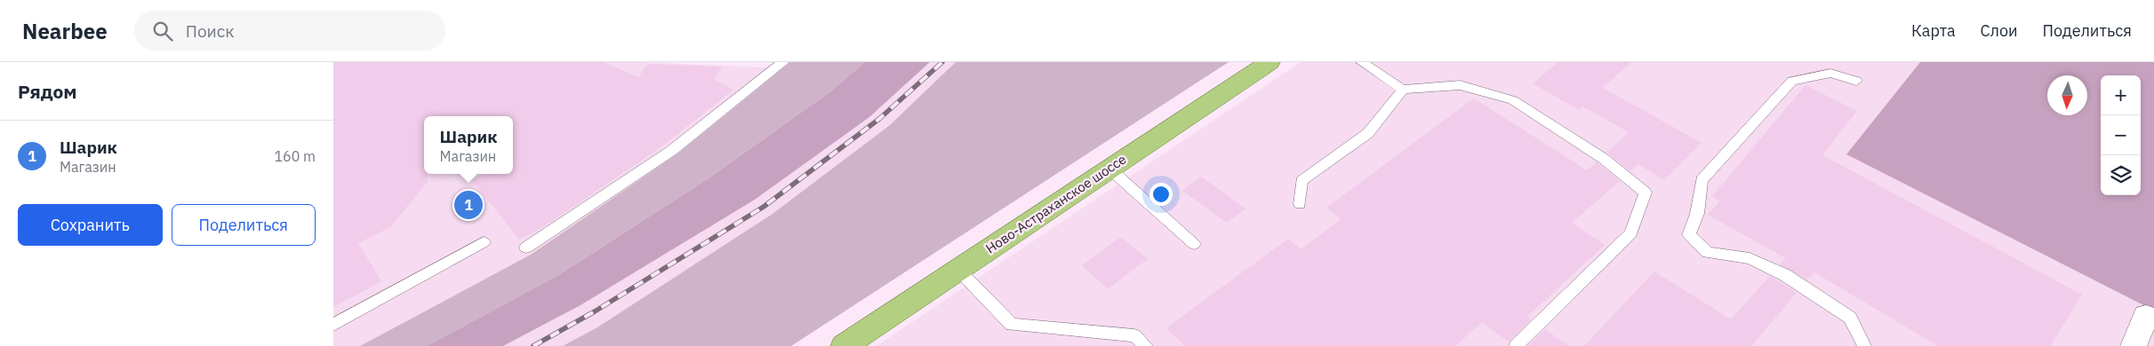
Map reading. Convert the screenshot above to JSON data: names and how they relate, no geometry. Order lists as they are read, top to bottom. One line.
{"streets":{"main road":["Ново-Астраханское шоссе"]},"north":"bottom","page":{"header":"Nearbee","search":"Поиск","nav":["Карта","Слои","Поделиться"],"heading":"Рядом","map_buttons":["+","−"],"popup":["Шарик","Магазин"],"list":[{"mark":"1","name":"Шарик","note":"Магазин","value":"160 m"}],"pins":"1","buttons":["Сохранить","Поделиться"]}}
